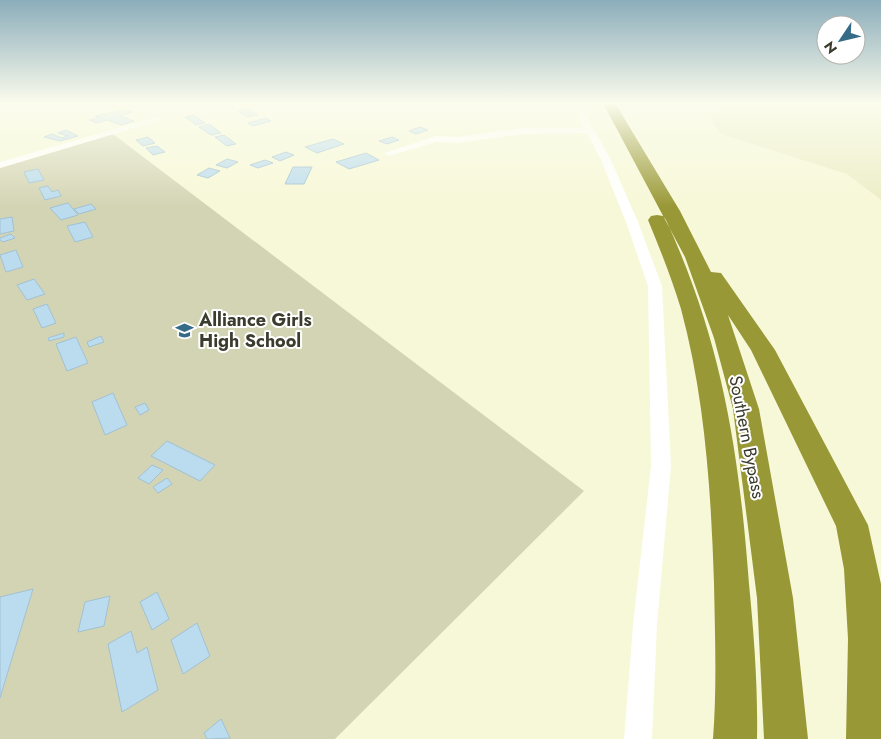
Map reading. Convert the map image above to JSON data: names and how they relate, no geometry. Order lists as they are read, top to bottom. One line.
{"streets":{"highway":["Southern Bypass"]},"places":{"school or university":["Alliance Girls High School"]},"north":"bottom left"}
